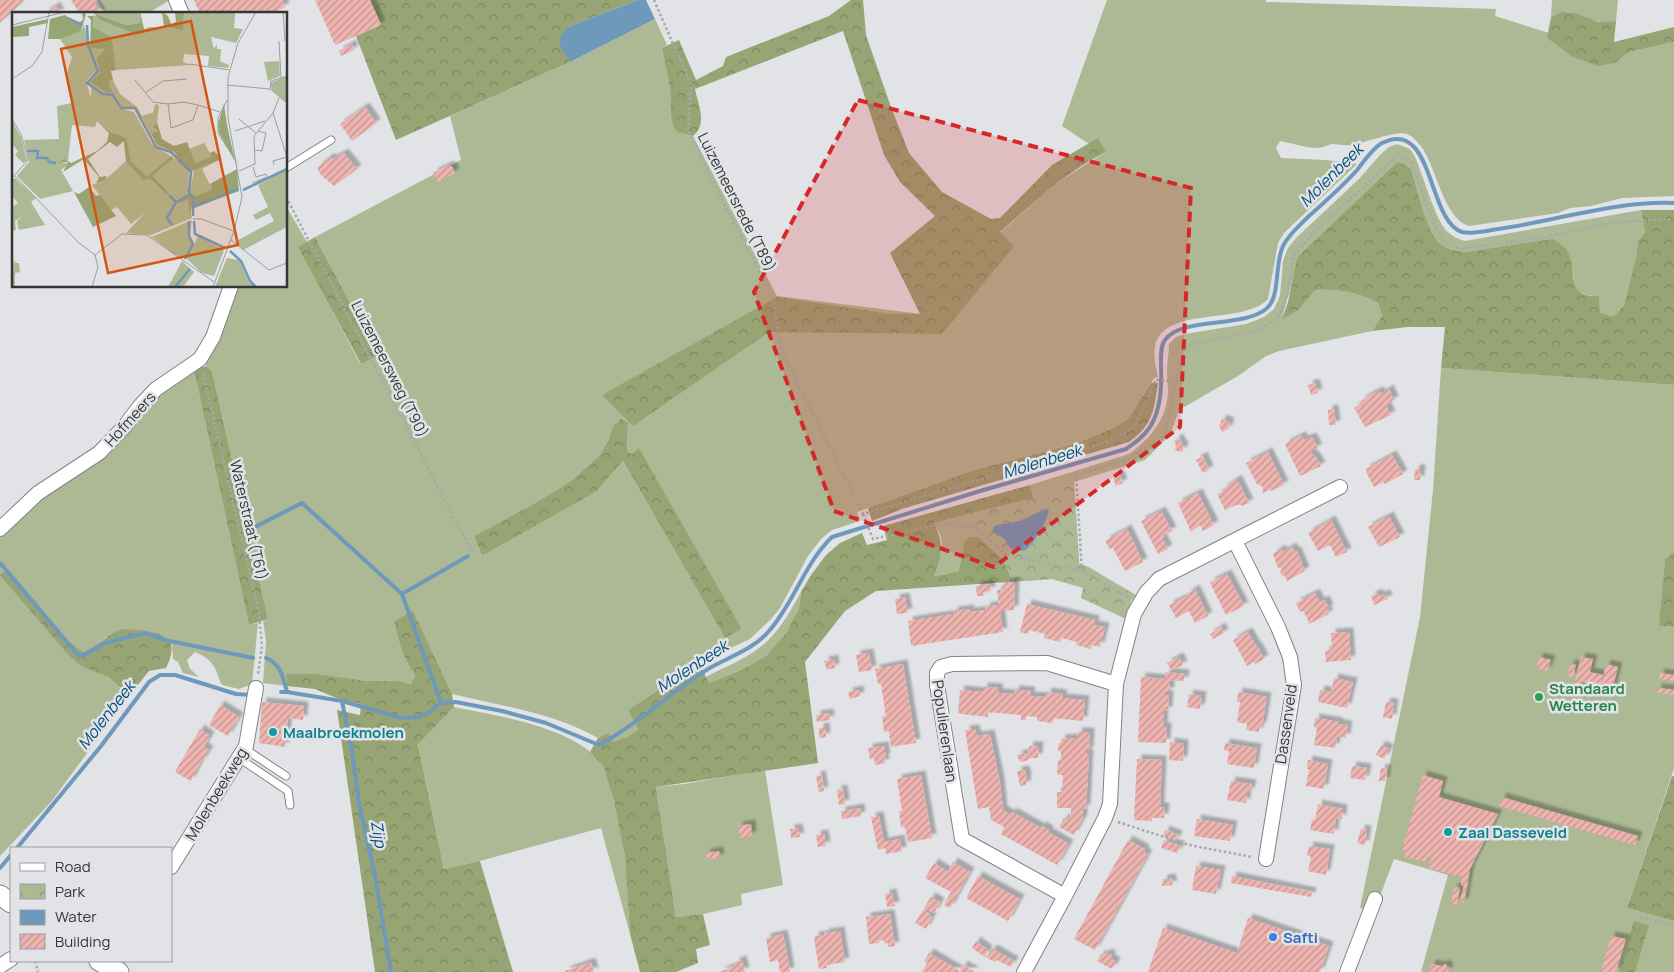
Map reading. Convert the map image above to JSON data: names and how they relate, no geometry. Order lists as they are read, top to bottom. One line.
{"streets":{"street":["Hofmeers","Dassenveld","Populierenlaan","Molenbeekweg"],"path":["Luizemeersrede (T89)","Luizemeersweg (T90)","Waterstraat (T61)"]},"crossings":[["Hofmeers","Waterstraat (T61)"],["Waterstraat (T61)","Molenbeekweg"]],"water":["Molenbeek","Zijp"],"places":["Standaard Wetteren","Maalbroekmolen","Zaal Dasseveld","Safti"],"legend":["Road","Park","Water","Building"]}
